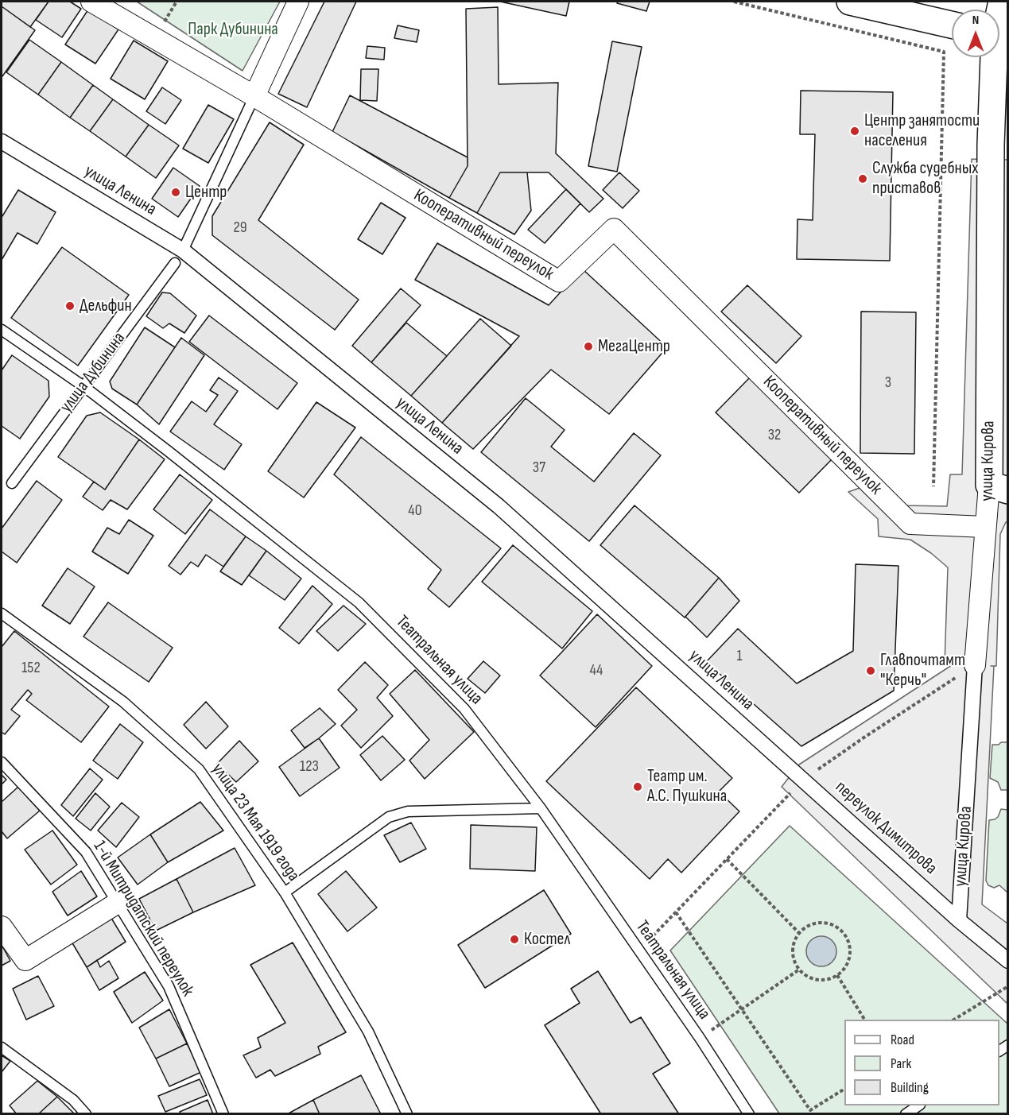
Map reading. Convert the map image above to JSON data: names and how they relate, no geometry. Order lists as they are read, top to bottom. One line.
{"streets":{"main road":["улица Кирова"],"street":["улица Ленина","Кооперативный переулок","переулок Димитрова"],"lane":["улица Дубинина","Театральная улица","улица 23 Мая 1919 года","1-й Митридатский переулок"]},"crossings":[["улица Ленина","переулок Димитрова"],["Кооперативный переулок","улица Кирова"],["улица Дубинина","Театральная улица"],["улица Кирова","переулок Димитрова"]],"parks":["Парк Дубинина"],"places":["Центр занятости населения","Служба судебных приставов","Центр","Дельфин","МегаЦентр","Главпочтамт \"Керчь\"","Театр им. А.С. Пушкина","Костел"],"house_numbers":["29","3","32","37","40","1","152","44","123"],"legend":["Road","Park","Building"],"north":"top"}
